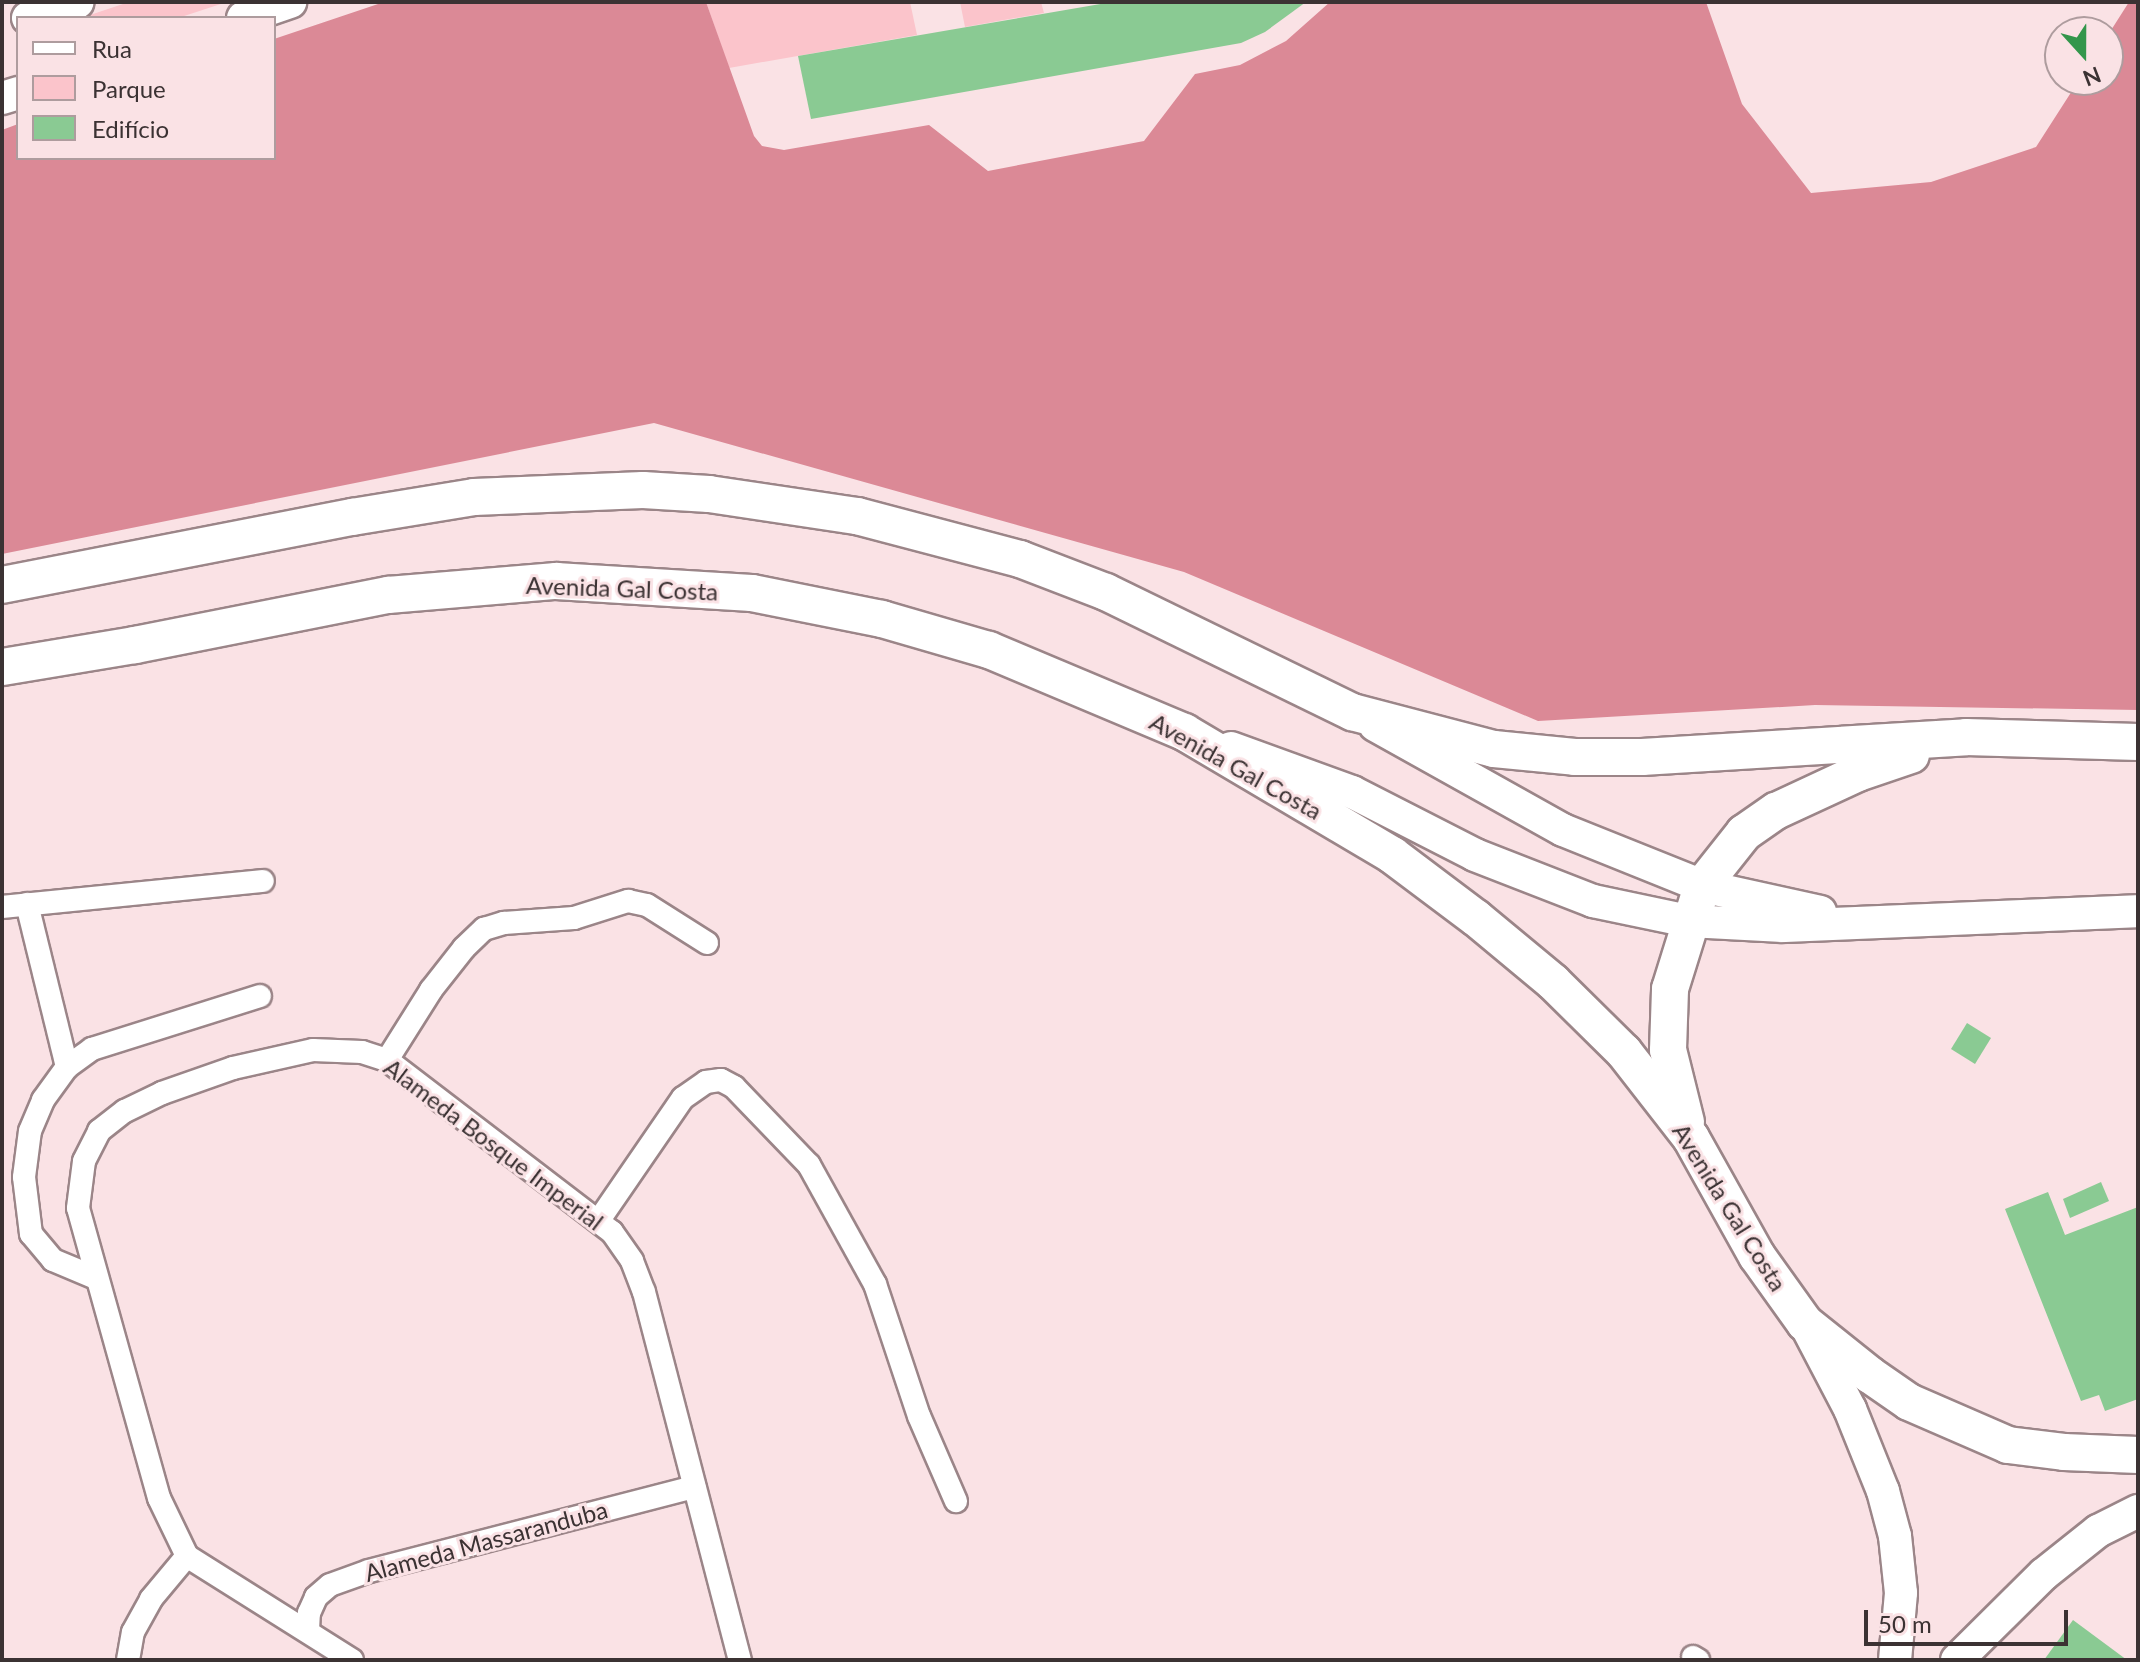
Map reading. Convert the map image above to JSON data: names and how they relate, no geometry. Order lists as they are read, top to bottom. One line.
{"streets":{"main road":["Avenida Gal Costa"],"street":["Alameda Bosque Imperial","Alameda Massaranduba"]},"crossings":[["Alameda Bosque Imperial","Alameda Massaranduba"]],"legend":["Rua","Parque","Edifício"],"scale_bar":"50 m","north":"bottom"}
